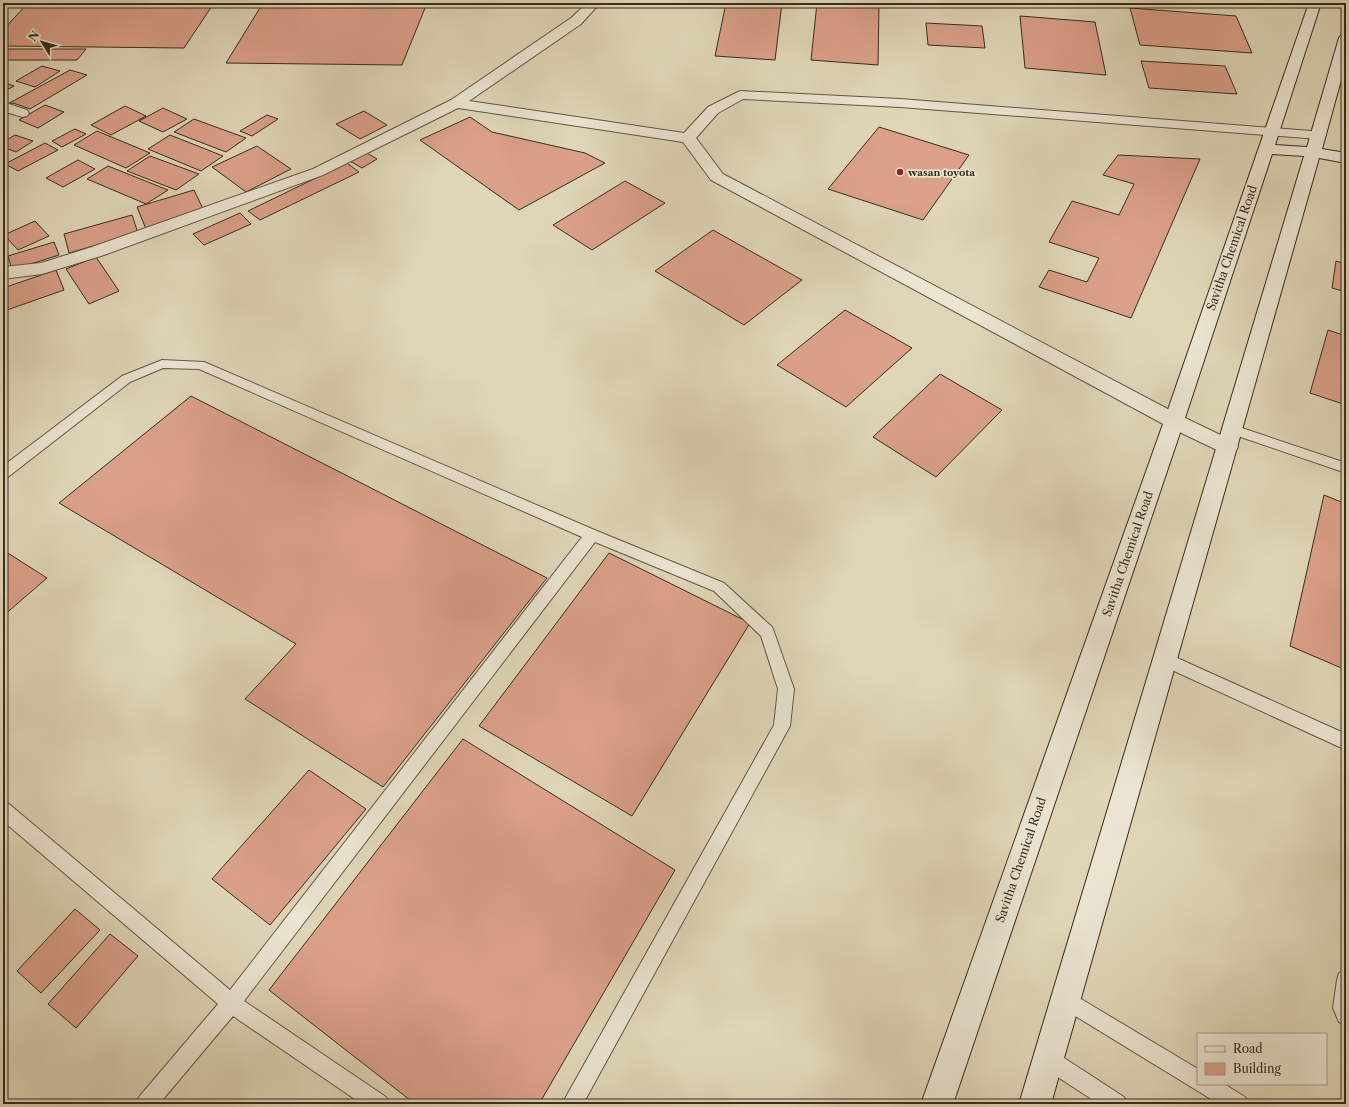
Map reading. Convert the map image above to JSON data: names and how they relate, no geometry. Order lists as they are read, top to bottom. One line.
{"streets":{"main road":["Savitha Chemical Road"]},"places":["wasan toyota"],"legend":["Road","Building"],"north":"top left"}
